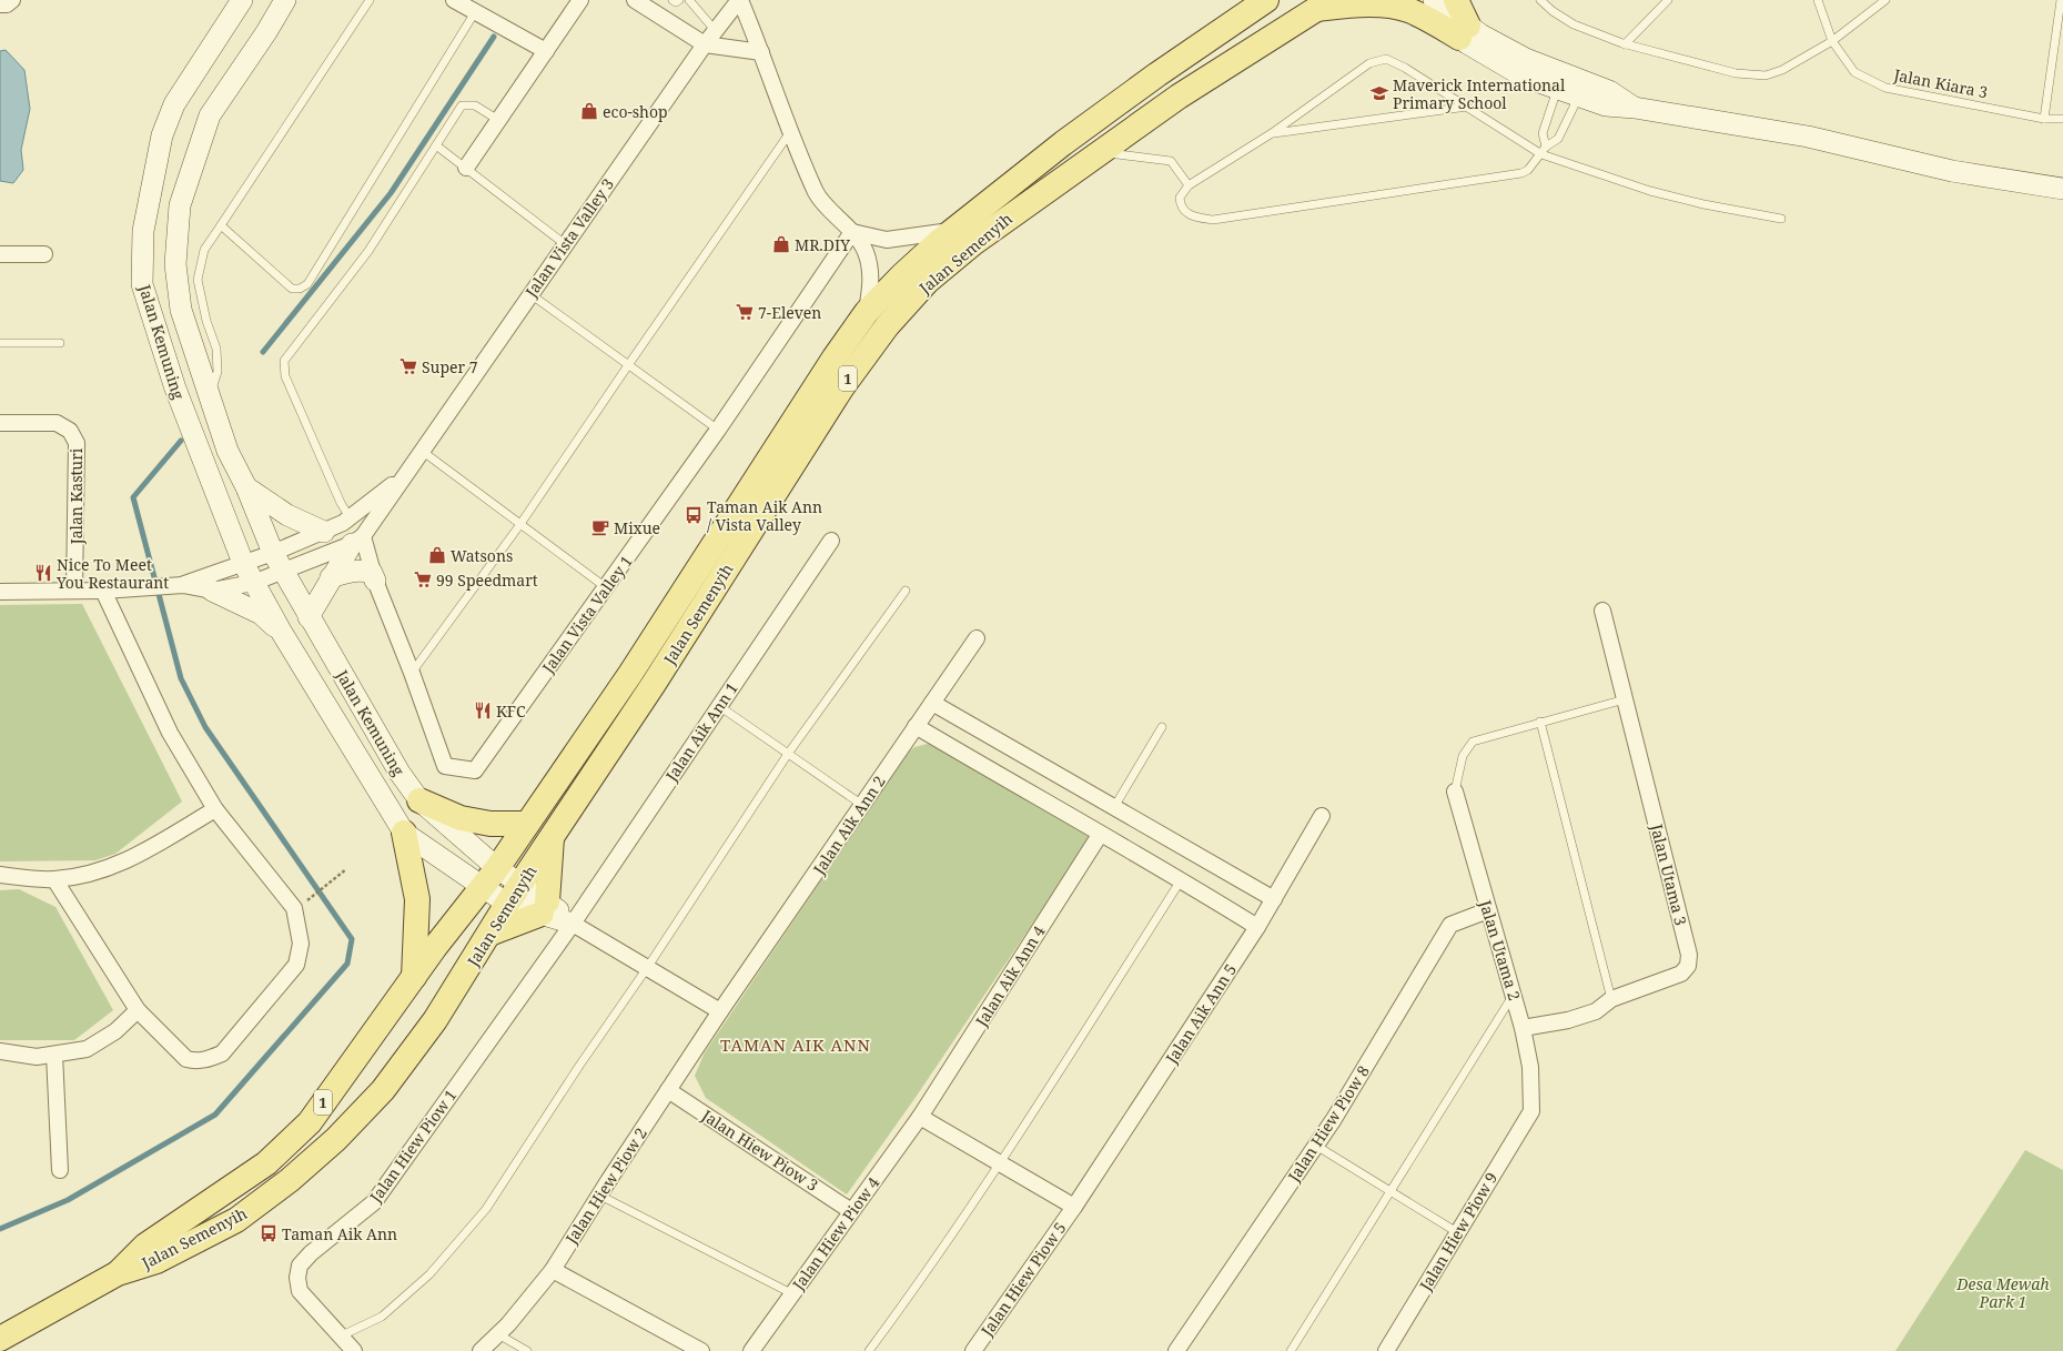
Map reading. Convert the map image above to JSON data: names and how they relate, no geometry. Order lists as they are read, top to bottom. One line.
{"streets":{"main road":["Jalan Semenyih","1"],"street":["Jalan Vista Valley 3","Jalan Kemuning","Jalan Kasturi","Jalan Vista Valley 1","Jalan Aik Ann 1","Jalan Aik Ann 2","Jalan Utama 3","Jalan Utama 2","Jalan Aik Ann 4","Jalan Aik Ann 5","Jalan Hiew Piow 8","Jalan Hiew Piow 1","Jalan Hiew Piow 3","Jalan Hiew Piow 2","Jalan Hiew Piow 9","Jalan Hiew Piow 4","Jalan Hiew Piow 5"],"lane":["Jalan Kiara 3"]},"crossings":[["Jalan Vista Valley 3","Jalan Kemuning"],["Jalan Vista Valley 3","Jalan Vista Valley 1"],["Jalan Semenyih","Jalan Kemuning"],["Jalan Aik Ann 1","Jalan Hiew Piow 1"],["Jalan Aik Ann 2","Jalan Hiew Piow 2"],["Jalan Utama 3","Jalan Utama 2"],["Jalan Utama 2","Jalan Hiew Piow 8"],["Jalan Utama 2","Jalan Hiew Piow 9"],["Jalan Aik Ann 4","Jalan Hiew Piow 4"],["Jalan Aik Ann 5","Jalan Hiew Piow 5"],["Jalan Hiew Piow 3","Jalan Hiew Piow 2"],["Jalan Hiew Piow 3","Jalan Hiew Piow 4"]],"districts":["TAMAN AIK ANN"],"parks":["Desa Mewah Park 1"],"places":{"school or university":["Maverick International Primary School"],"shop":["eco-shop","MR.DIY","Watsons"],"supermarket":["7-Eleven","Super 7","99 Speedmart"],"bus stop":["Taman Aik Ann / Vista Valley","Taman Aik Ann"],"cafe":["Mixue"],"restaurant":["Nice To Meet You Restaurant","KFC"]}}
